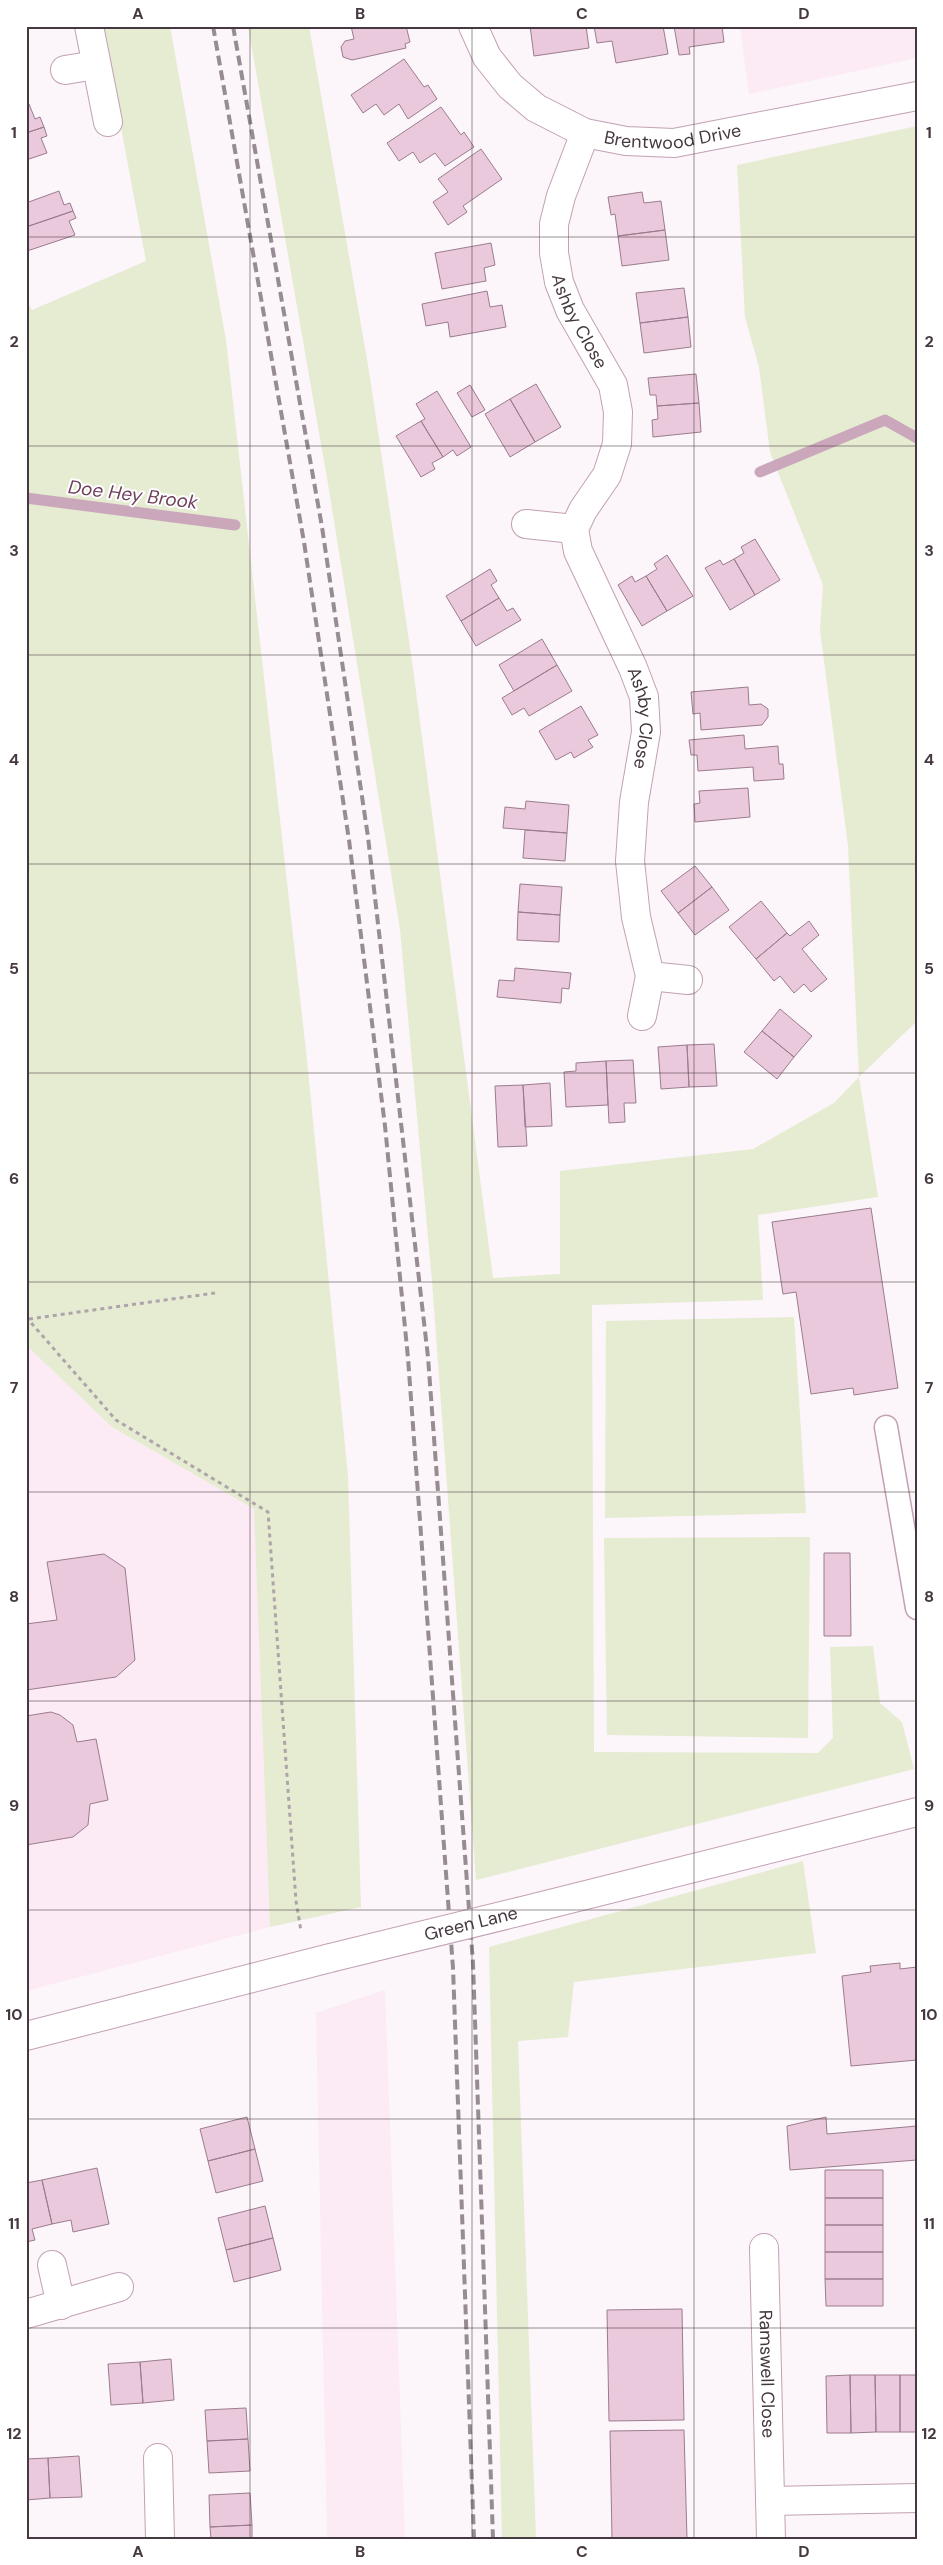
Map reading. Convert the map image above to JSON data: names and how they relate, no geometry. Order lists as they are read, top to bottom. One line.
{"streets":{"street":["Brentwood Drive","Ashby Close","Green Lane","Ramswell Close"]},"crossings":[["Brentwood Drive","Ashby Close"]],"water":["Doe Hey Brook"],"grid":{"columns":["A","B","C","D"],"rows":["1","2","3","4","5","6","7","8","9","10","11","12"]}}
